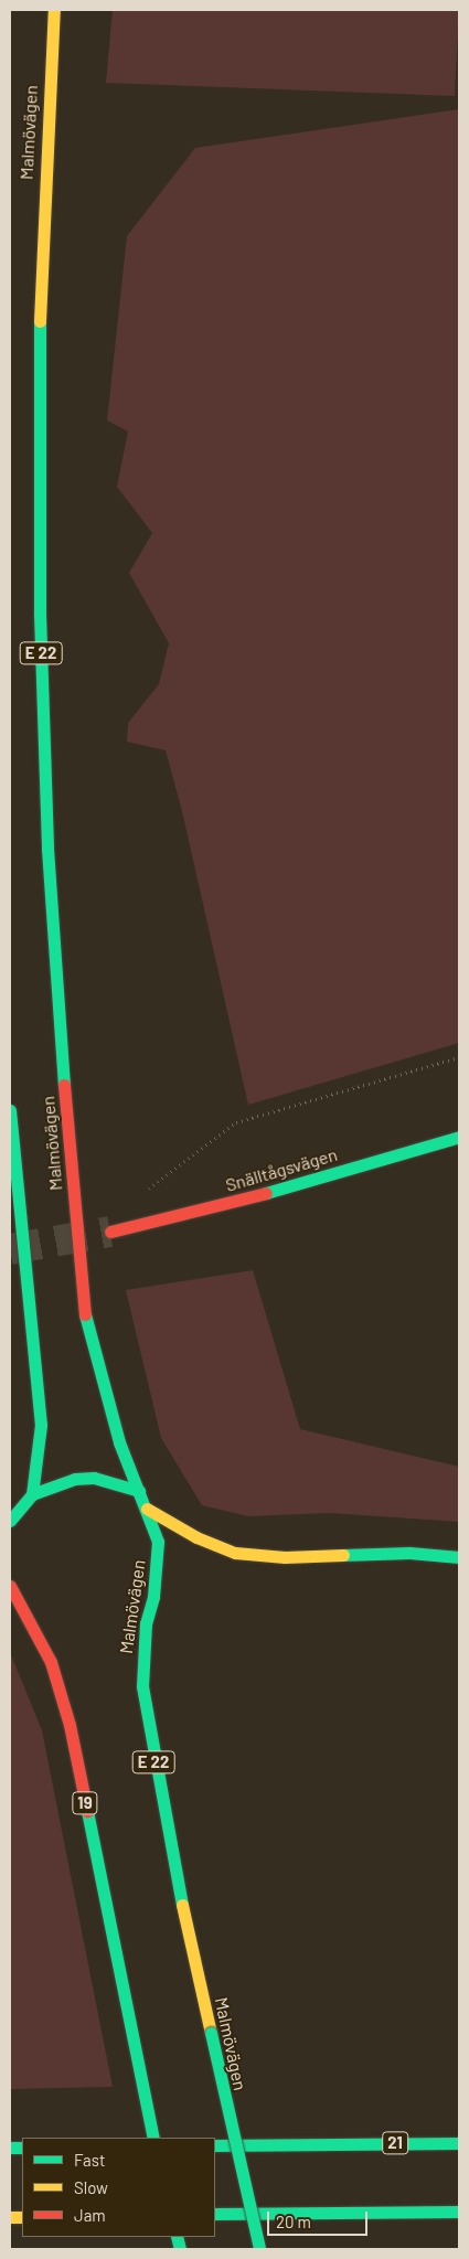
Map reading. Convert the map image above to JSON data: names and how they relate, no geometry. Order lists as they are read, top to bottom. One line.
{"streets":{"main road":["Malmövägen","E 22","Snälltågsvägen","19","21"]},"legend":["Fast","Slow","Jam"],"scale_bar":"20 m"}
